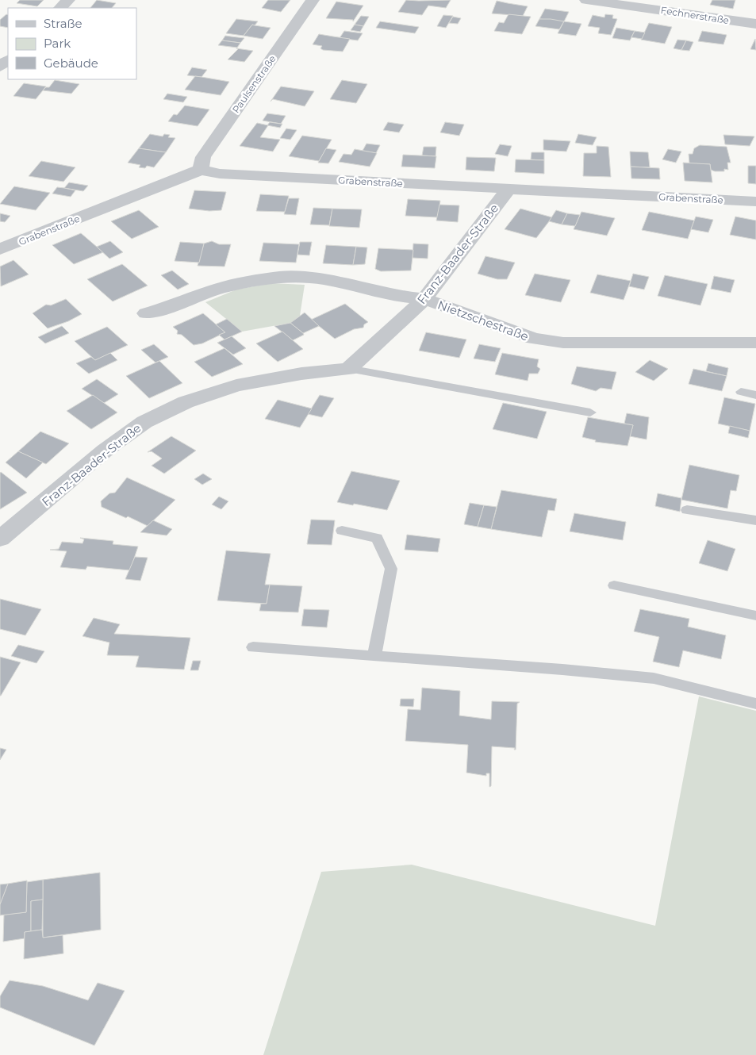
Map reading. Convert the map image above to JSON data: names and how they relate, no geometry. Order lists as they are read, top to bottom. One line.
{"streets":{"street":["Fechnerstraße","Paulsenstraße","Grabenstraße","Franz-Baader-Straße","Nietzschestraße"]},"crossings":[["Paulsenstraße","Grabenstraße"],["Grabenstraße","Franz-Baader-Straße"],["Franz-Baader-Straße","Nietzschestraße"]],"legend":["Straße","Park","Gebäude"]}
